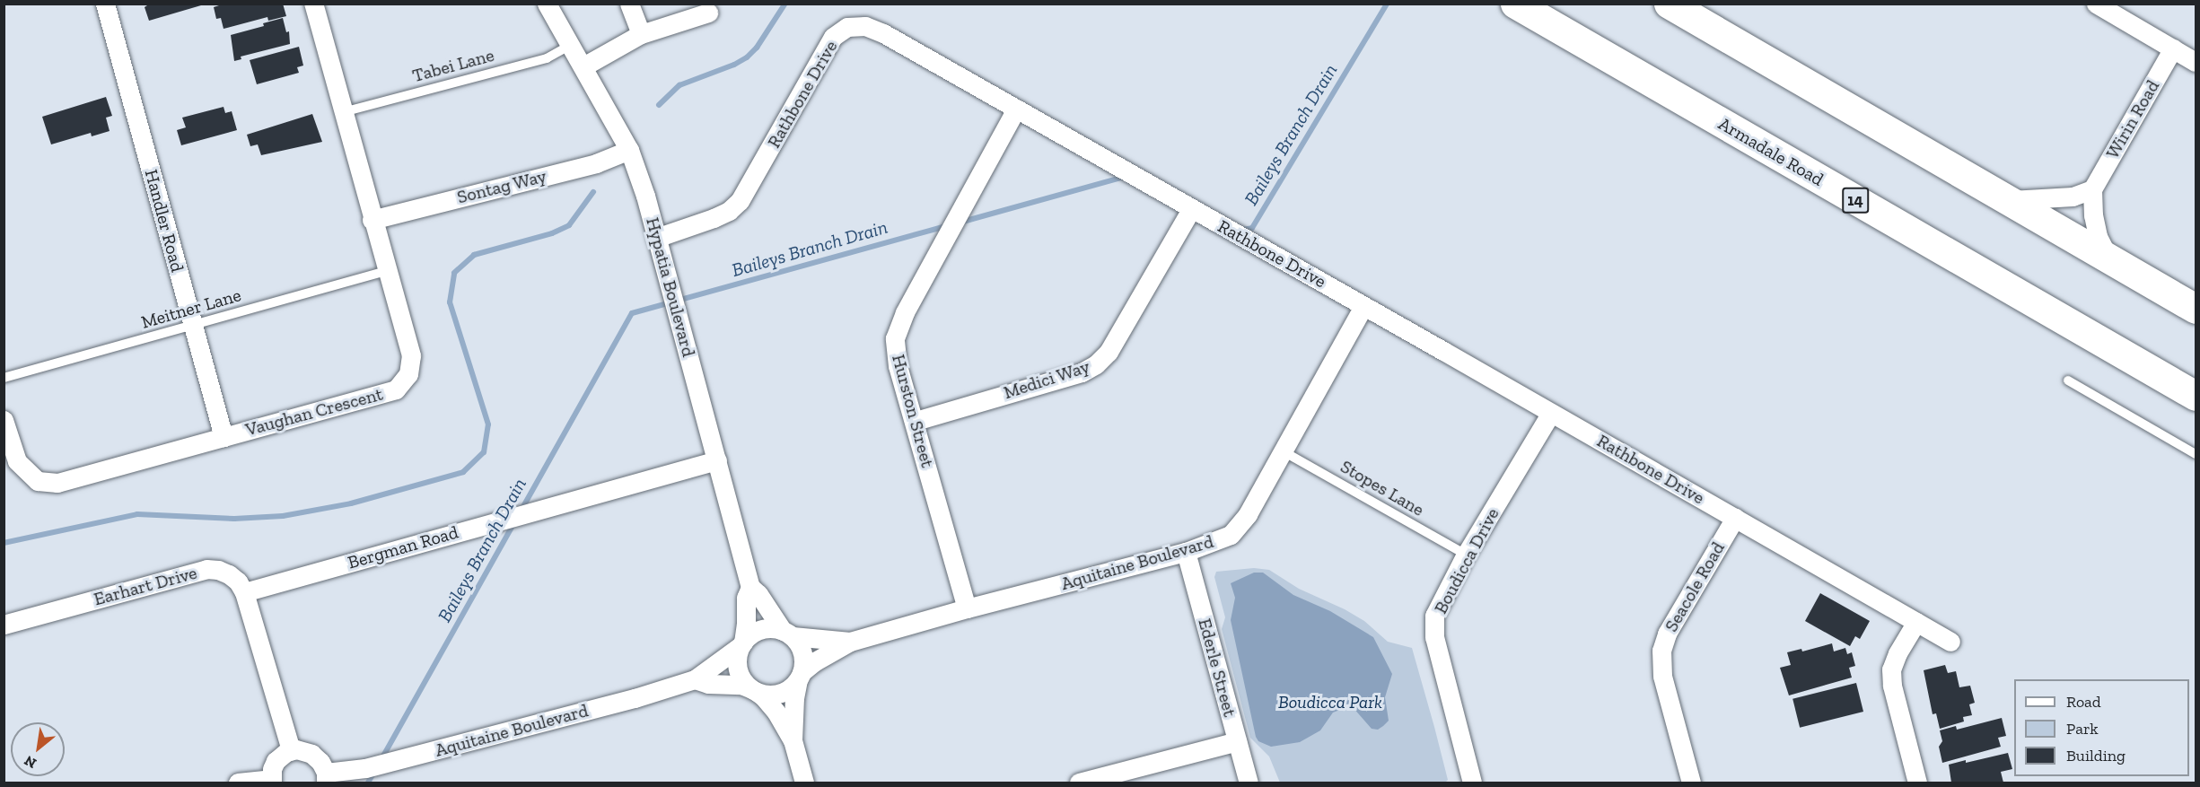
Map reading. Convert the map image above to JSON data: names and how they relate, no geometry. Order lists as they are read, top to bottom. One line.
{"streets":{"highway":["Armadale Road","14"],"street":["Rathbone Drive","Wirin Road","Sontag Way","Handler Road","Hypatia Boulevard","Medici Way","Hurston Street","Vaughan Crescent","Bergman Road","Boudicca Drive","Aquitaine Boulevard","Earhart Drive","Seacole Road","Ederle Street"],"lane":["Tabei Lane","Meitner Lane","Stopes Lane"]},"crossings":[["Tabei Lane","Hypatia Boulevard"],["Tabei Lane","Vaughan Crescent"],["Rathbone Drive","Hypatia Boulevard"],["Rathbone Drive","Medici Way"],["Rathbone Drive","Hurston Street"],["Rathbone Drive","Boudicca Drive"],["Rathbone Drive","Aquitaine Boulevard"],["Rathbone Drive","Seacole Road"],["Sontag Way","Hypatia Boulevard"],["Sontag Way","Vaughan Crescent"],["Handler Road","Meitner Lane"],["Handler Road","Vaughan Crescent"],["Hypatia Boulevard","Bergman Road"],["Hypatia Boulevard","Aquitaine Boulevard"],["Meitner Lane","Vaughan Crescent"],["Medici Way","Hurston Street"],["Hurston Street","Aquitaine Boulevard"],["Stopes Lane","Boudicca Drive"],["Stopes Lane","Aquitaine Boulevard"],["Bergman Road","Earhart Drive"],["Aquitaine Boulevard","Ederle Street"]],"water":["Baileys Branch Drain"],"parks":["Boudicca Park"],"legend":["Road","Park","Building"],"north":"bottom left"}
